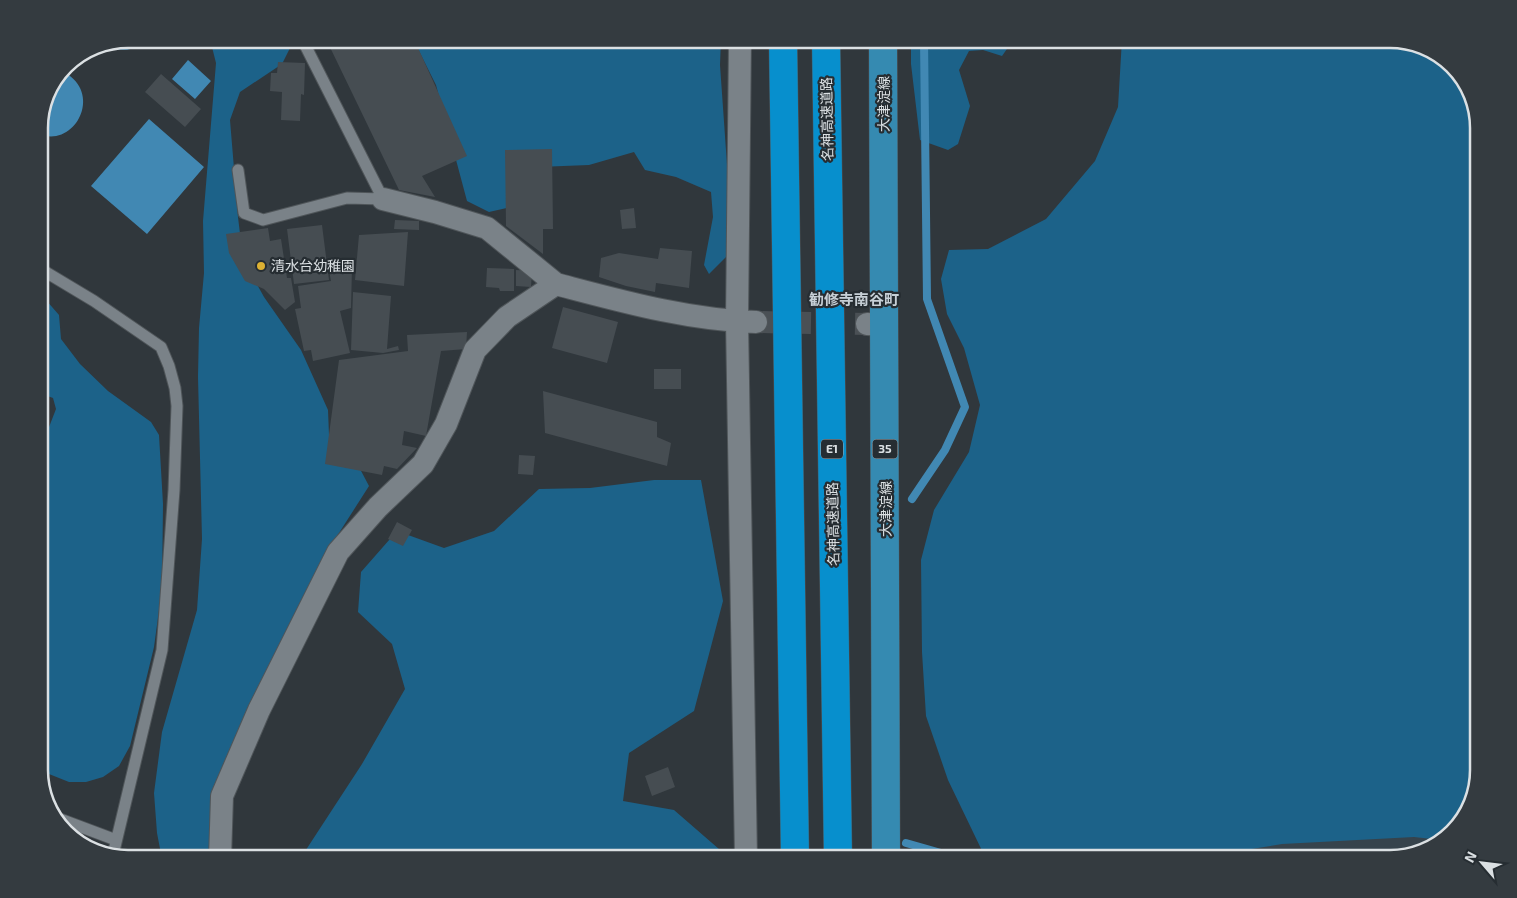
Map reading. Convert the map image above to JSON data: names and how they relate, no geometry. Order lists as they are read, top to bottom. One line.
{"streets":{"highway":["名神高速道路","E1"],"main road":["大津淀線","35"]},"districts":["勧修寺南谷町"],"places":["清水台幼稚園"],"north":"top left"}
